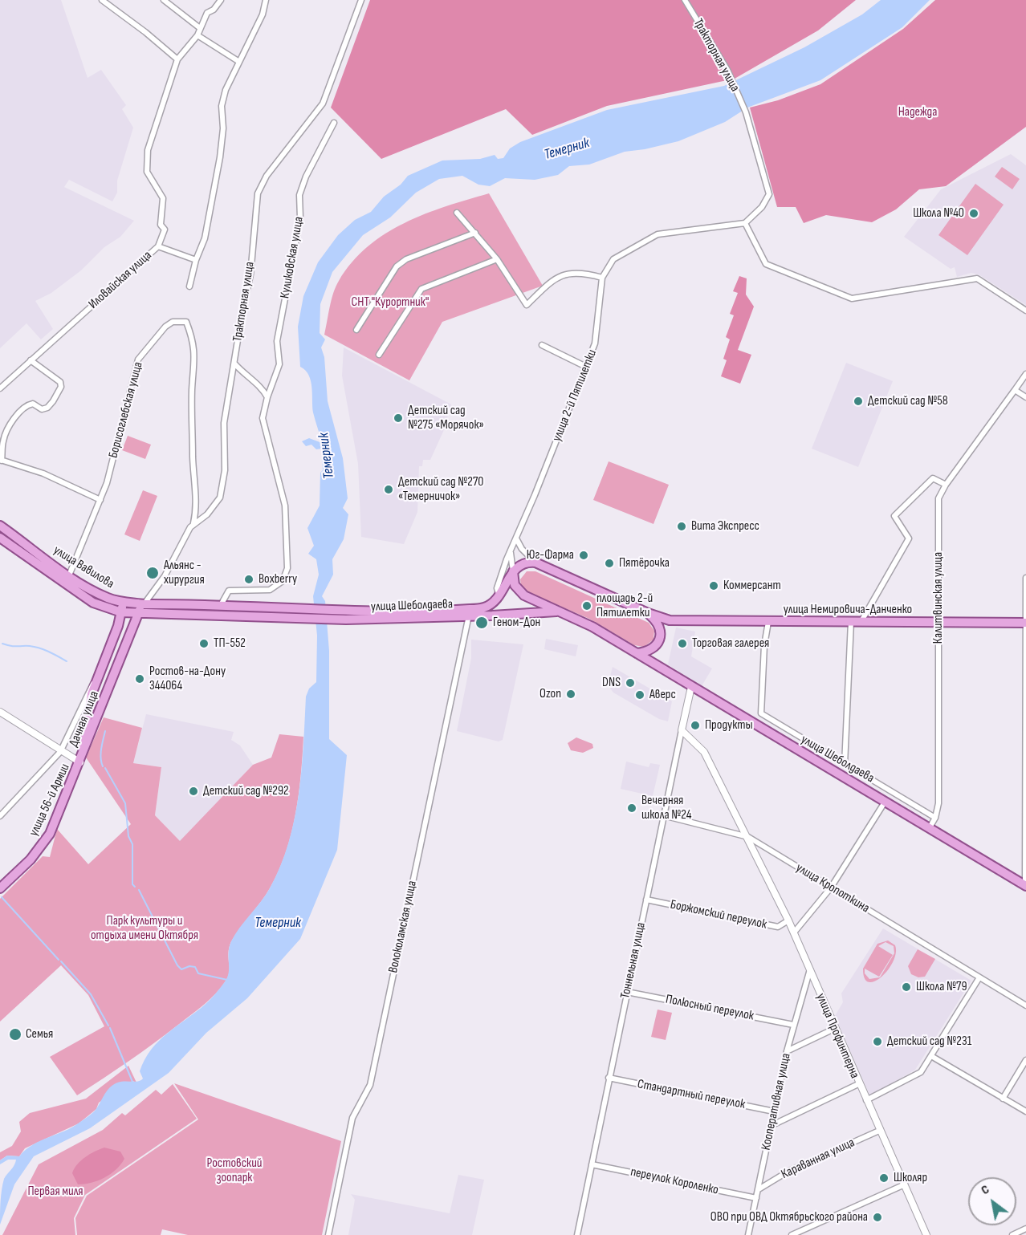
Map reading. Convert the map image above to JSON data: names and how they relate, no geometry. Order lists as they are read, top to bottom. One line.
{"streets":{"main road":["улица Вавилова","улица Шеболдаева","улица Немировича-Данченко","Дачная улица","улица 56-й Армии"],"street":["Тракторная улица","Куликовская улица","Иловайская улица","улица 2-й Пятилетки","Борисоглебская улица","Калитвинская улица","улица Кропоткина","Боржомский переулок","Волоколамская улица","Тоннельная улица","Полюсный переулок","улица Профинтерна","Стандартный переулок","Кооперативная улица","Караванная улица","переулок Короленко"]},"crossings":[["Тракторная улица","улица 2-й Пятилетки"],["Тракторная улица","Борисоглебская улица"],["Тракторная улица","улица Вавилова"],["Тракторная улица","Дачная улица"],["Куликовская улица","улица Вавилова"],["Борисоглебская улица","улица Вавилова"],["улица Вавилова","улица Шеболдаева"],["улица Вавилова","Дачная улица"],["Калитвинская улица","улица Шеболдаева"],["Калитвинская улица","улица Немировича-Данченко"],["улица Шеболдаева","Волоколамская улица"],["улица Шеболдаева","Тоннельная улица"],["Дачная улица","улица 56-й Армии"],["улица Кропоткина","Тоннельная улица"],["улица Кропоткина","улица Профинтерна"],["Боржомский переулок","Тоннельная улица"],["Боржомский переулок","улица Профинтерна"],["Тоннельная улица","Полюсный переулок"],["Тоннельная улица","Стандартный переулок"],["Тоннельная улица","переулок Короленко"],["Полюсный переулок","Кооперативная улица"],["улица Профинтерна","Кооперативная улица"],["улица Профинтерна","Караванная улица"],["Стандартный переулок","Кооперативная улица"],["Кооперативная улица","Караванная улица"],["Кооперативная улица","переулок Короленко"]],"water":["Темерник"],"parks":["Надежда","СНТ \"Курортник\"","Парк культуры и отдыха имени Октября","Ростовский зоопарк","Первая миля"],"places":["Школа №40","Детский сад №58","Детский сад №275 «Морячок»","Детский сад №270 «Темерничок»","Вита Экспресс","Юг-Фарма","Пятёрочка","Альянс - хирургия","Boxberry","Коммерсант","площадь 2-й Пятилетки","Геном-Дон","ТП-552","Торговая галерея","Ростов-на-Дону 344064","DNS","Ozon","Аверс","Продукты","Детский сад №292","Вечерняя школа №24","Школа №79","Семья","Детский сад №231","Школяр","ОВО при ОВД Октябрьского района"],"north":"top left"}
